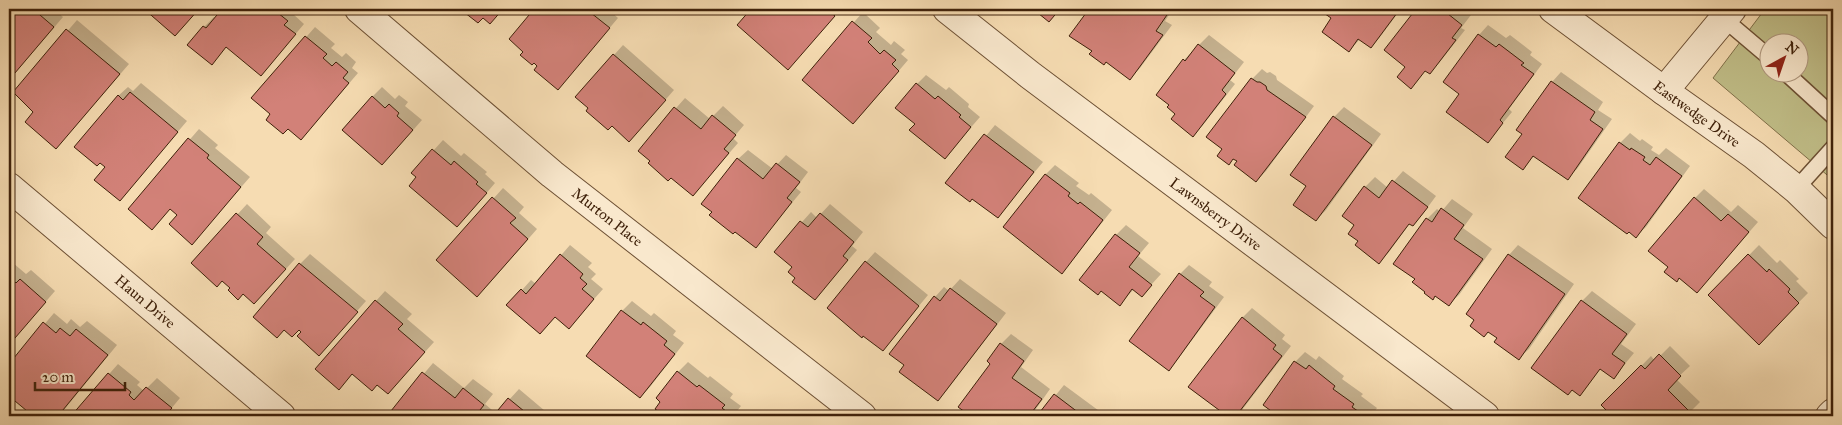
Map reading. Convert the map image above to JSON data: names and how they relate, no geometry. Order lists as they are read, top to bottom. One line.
{"streets":{"street":["Eastwedge Drive","Lawnsberry Drive","Murton Place","Haun Drive"]},"scale_bar":"20 m","north":"top right"}
